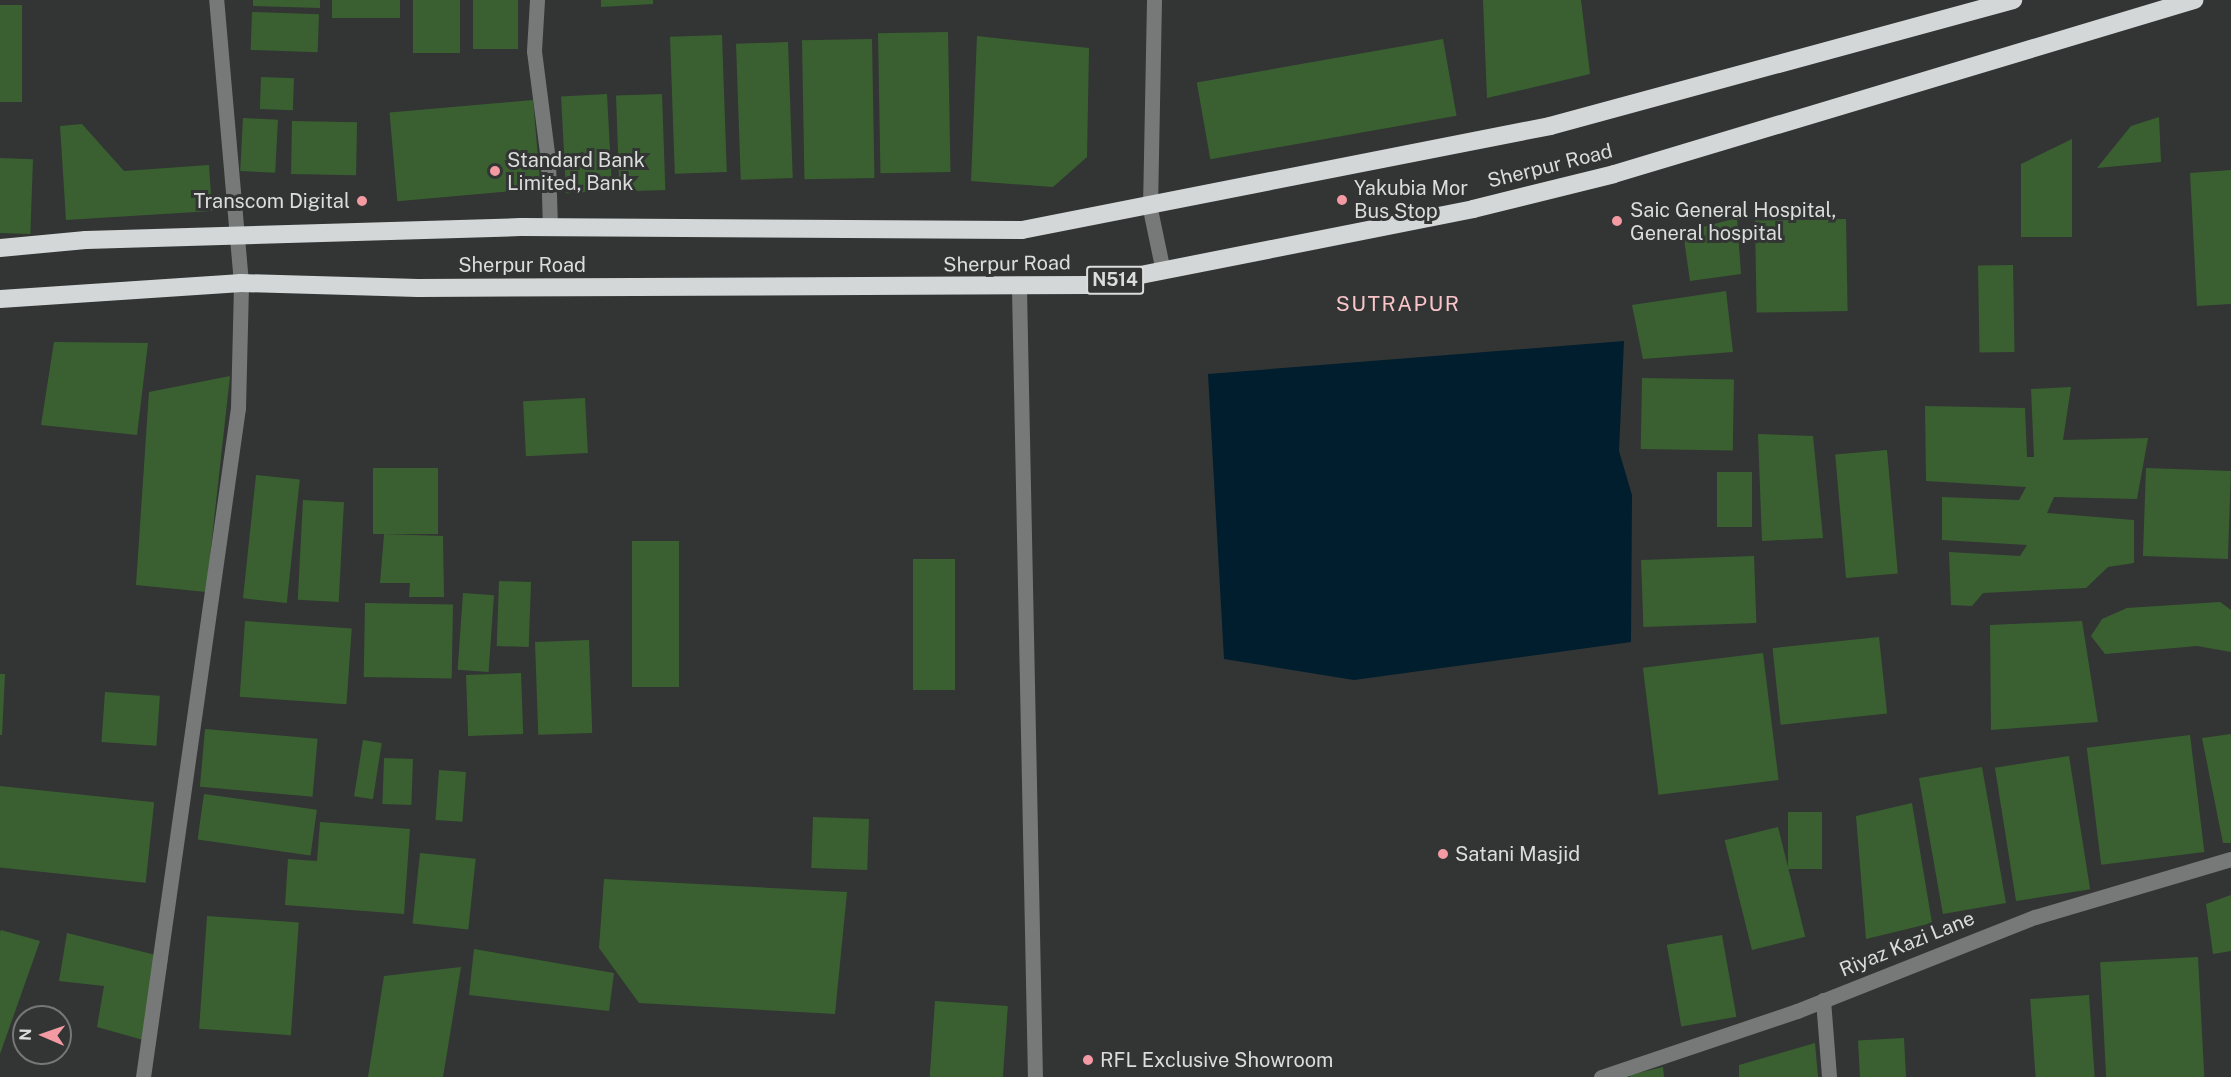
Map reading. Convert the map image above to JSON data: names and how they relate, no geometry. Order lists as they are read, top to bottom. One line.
{"streets":{"highway":["Sherpur Road","N514"],"street":["Riyaz Kazi Lane"]},"districts":["SUTRAPUR"],"places":["Standard Bank Limited, Bank","Yakubia Mor Bus Stop","Transcom Digital","Saic General Hospital, General hospital","Satani Masjid","RFL Exclusive Showroom"],"north":"left"}
